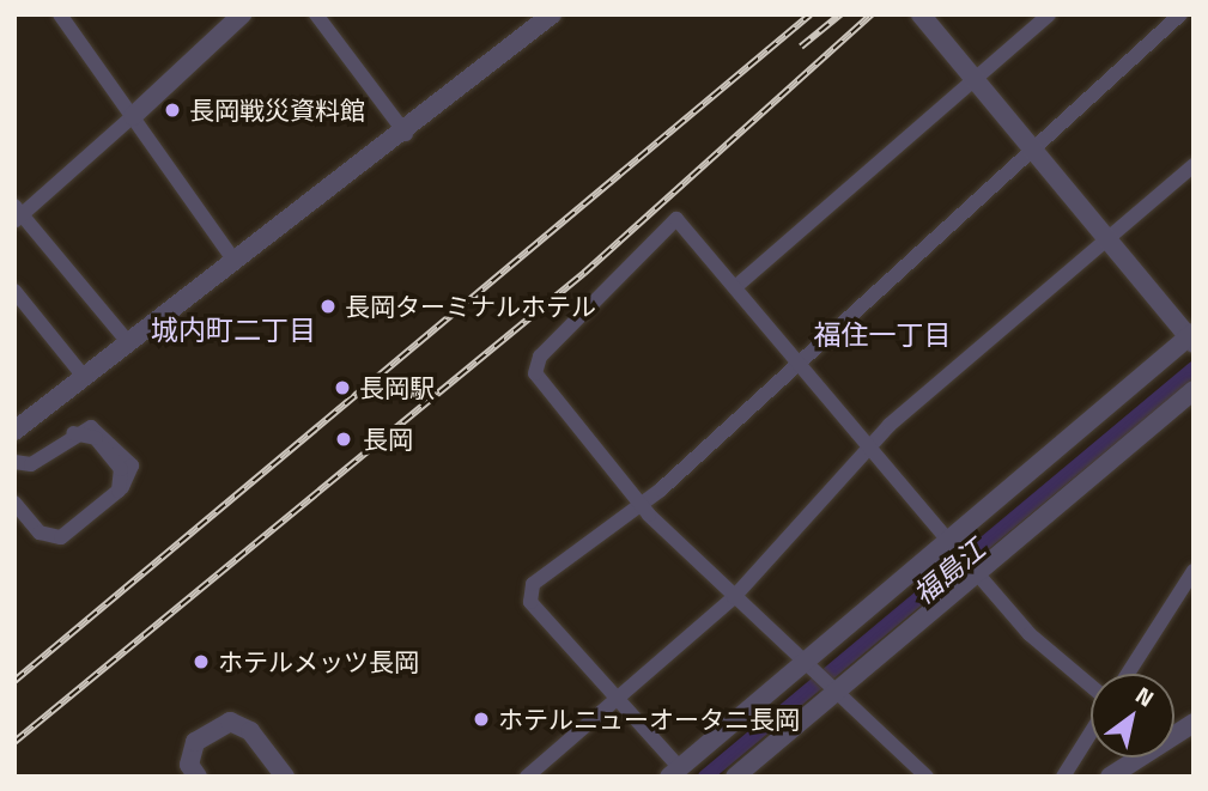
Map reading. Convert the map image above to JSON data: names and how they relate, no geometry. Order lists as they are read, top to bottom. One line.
{"districts":["城内町二丁目","福住一丁目"],"water":["福島江"],"places":["長岡戦災資料館","長岡ターミナルホテル","長岡駅","長岡","ホテルメッツ長岡","ホテルニューオータニ長岡"],"north":"top right"}
